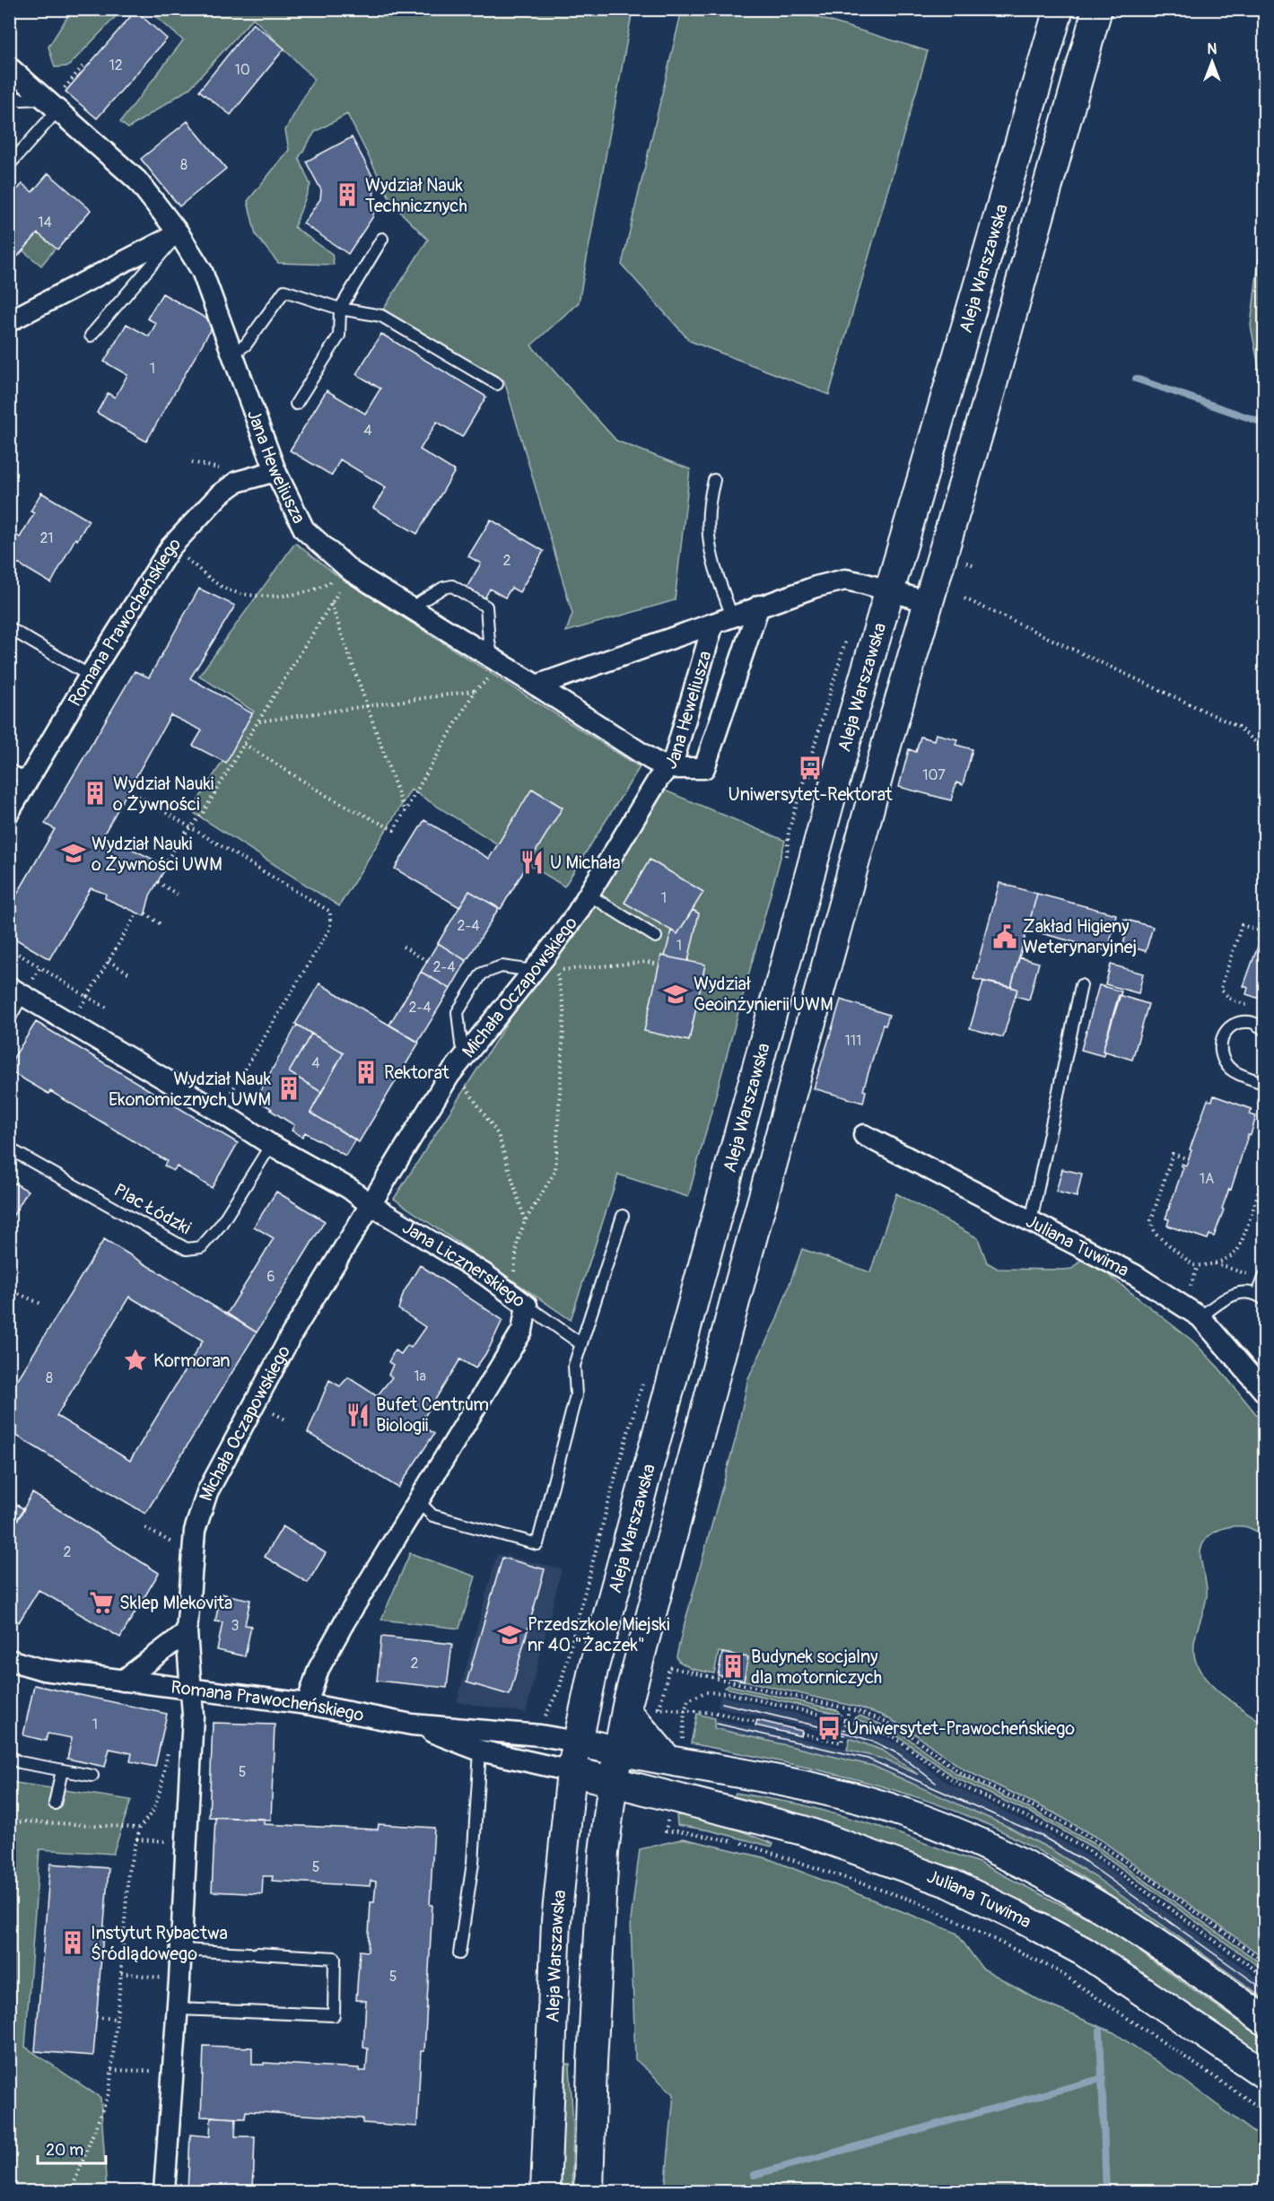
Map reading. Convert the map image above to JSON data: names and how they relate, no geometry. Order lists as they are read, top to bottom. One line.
{"streets":{"main road":["Aleja Warszawska","Juliana Tuwima"],"street":["Jana Heweliusza","Romana Prawocheńskiego","Michała Oczapowskiego","Jana Licznerskiego"],"lane":["Plac Łódzki"]},"crossings":[["Aleja Warszawska","Jana Heweliusza"],["Aleja Warszawska","Romana Prawocheńskiego"],["Aleja Warszawska","Juliana Tuwima"],["Jana Heweliusza","Romana Prawocheńskiego"],["Jana Heweliusza","Michała Oczapowskiego"],["Romana Prawocheńskiego","Michała Oczapowskiego"],["Romana Prawocheńskiego","Juliana Tuwima"],["Romana Prawocheńskiego","Jana Licznerskiego"],["Michała Oczapowskiego","Jana Licznerskiego"],["Plac Łódzki","Jana Licznerskiego"]],"places":{"building":["Wydział Nauk Technicznych","Wydział Nauki o Żywności","Rektorat","Wydział Nauk Ekonomicznych UWM","Budynek socjalny dla motorniczych","Instytut Rybactwa Śródlądowego"],"bus stop":["Uniwersytet-Rektorat","Uniwersytet-Prawocheńskiego"],"school or university":["Wydział Nauki o Żywności UWM","Wydział Geoinżynierii UWM","Przedszkole Miejski nr 40 \"Żaczek\""],"restaurant":["U Michała","Bufet Centrum Biologii"],"public building":["Zakład Higieny Weterynaryjnej"],"place":["Kormoran"],"supermarket":["Sklep Mlekovita"]},"house_numbers":["12","10","8","14","1","4","21","2","107","1","2-4","1","2-4","2-4","111","4","1A","6","1a","8","2","3","2","1","5","5","5"],"scale_bar":"20 m","north":"top"}
